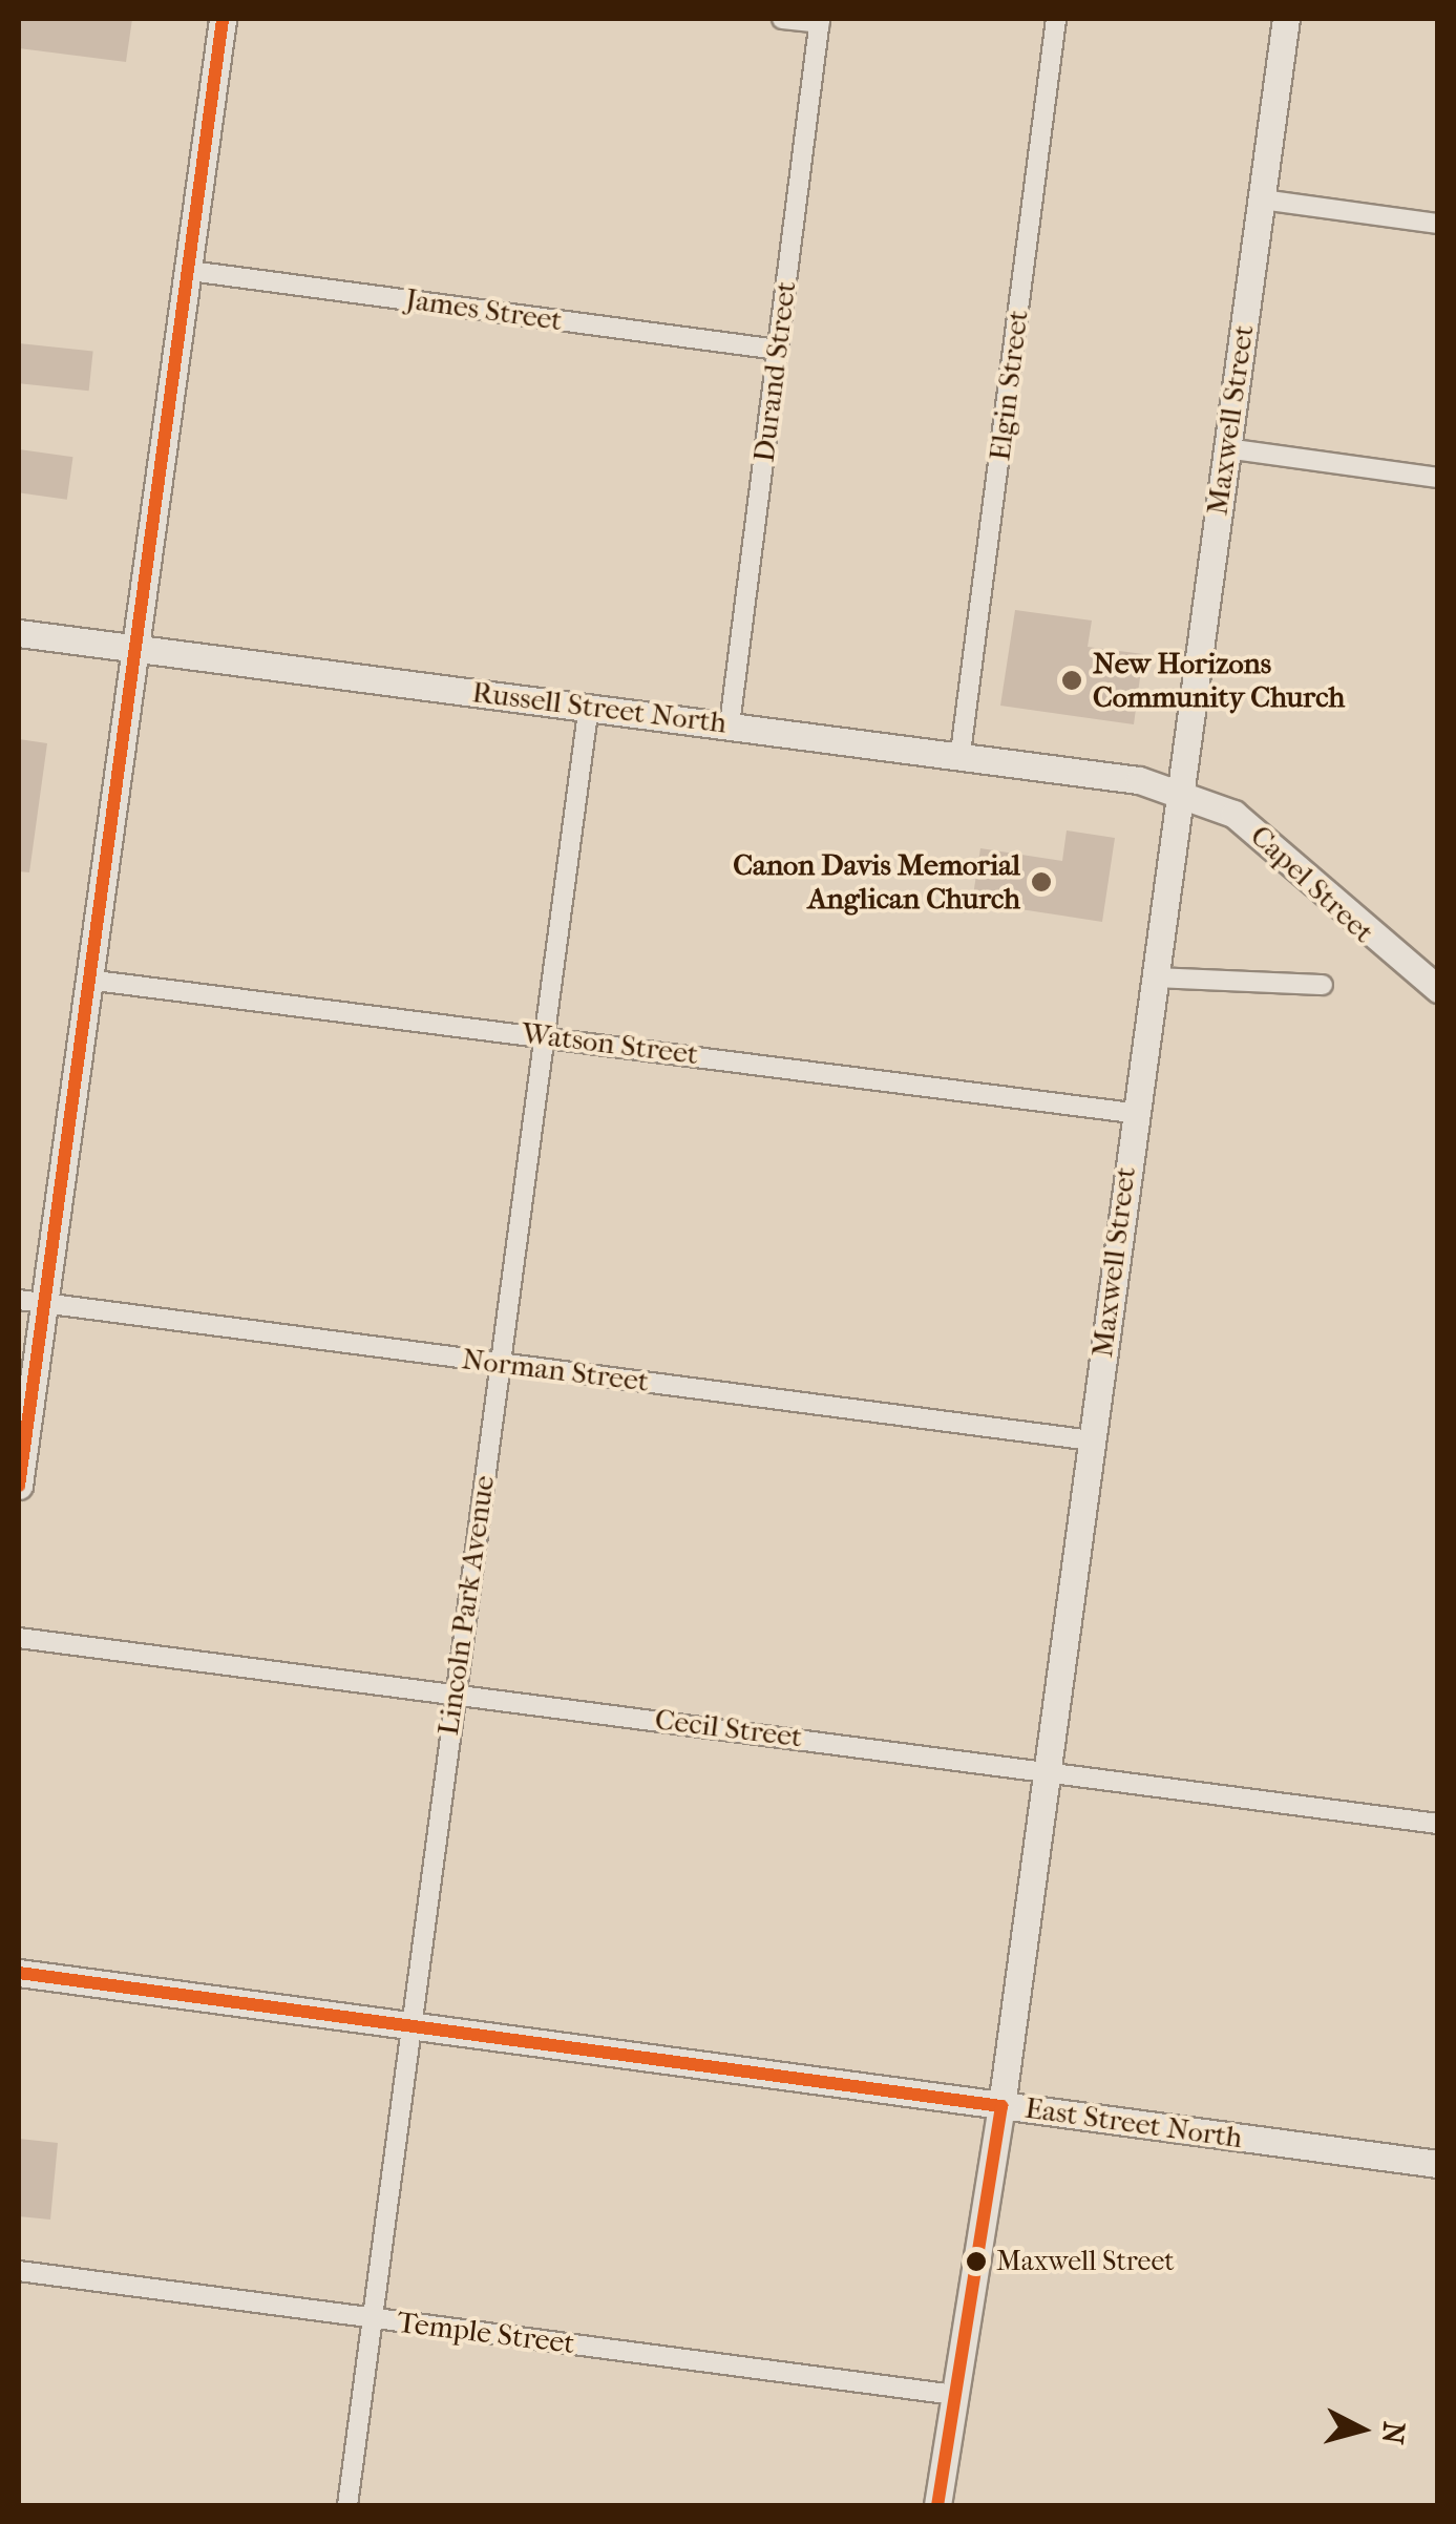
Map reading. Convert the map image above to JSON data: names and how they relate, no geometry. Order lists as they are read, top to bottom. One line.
{"streets":{"street":["James Street","Durand Street","Elgin Street","Maxwell Street","Russell Street North","Capel Street","Watson Street","Norman Street","Lincoln Park Avenue","Cecil Street","East Street North","Temple Street"]},"crossings":[["James Street","Durand Street"],["Durand Street","Russell Street North"],["Elgin Street","Russell Street North"],["Maxwell Street","Russell Street North"],["Maxwell Street","Capel Street"],["Maxwell Street","Watson Street"],["Maxwell Street","Norman Street"],["Maxwell Street","Cecil Street"],["Maxwell Street","East Street North"],["Maxwell Street","Temple Street"],["Russell Street North","Capel Street"],["Russell Street North","Lincoln Park Avenue"],["Watson Street","Lincoln Park Avenue"],["Norman Street","Lincoln Park Avenue"],["Lincoln Park Avenue","Cecil Street"],["Lincoln Park Avenue","East Street North"],["Lincoln Park Avenue","Temple Street"]],"places":["New Horizons Community Church","Canon Davis Memorial Anglican Church","Maxwell Street"],"north":"right"}
